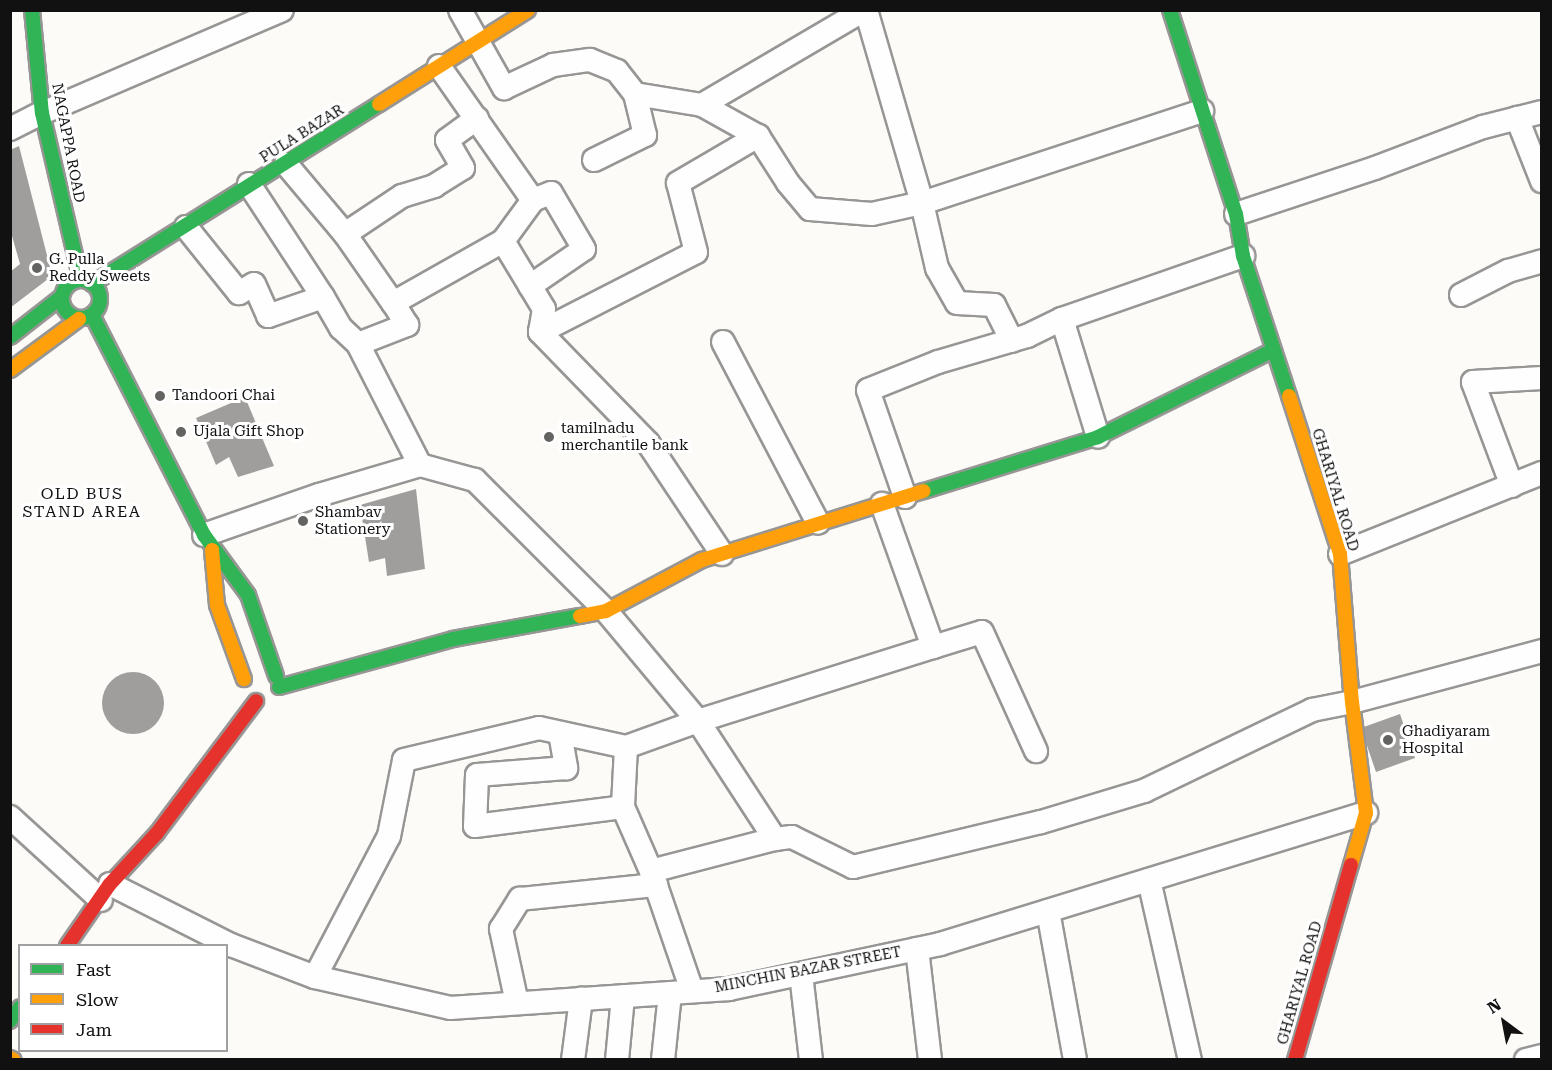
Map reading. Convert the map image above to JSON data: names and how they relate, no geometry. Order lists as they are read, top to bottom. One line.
{"streets":{"street":["PULA BAZAR","NAGAPPA ROAD","GHARIYAL ROAD","MINCHIN BAZAR STREET"]},"crossings":[["PULA BAZAR","NAGAPPA ROAD"],["GHARIYAL ROAD","MINCHIN BAZAR STREET"]],"districts":["OLD BUS STAND AREA"],"places":["G. Pulla Reddy Sweets","Tandoori Chai","Ujala Gift Shop","tamilnadu merchantile bank","Shambav Stationery","Ghadiyaram Hospital"],"legend":["Fast","Slow","Jam"],"north":"top left"}
